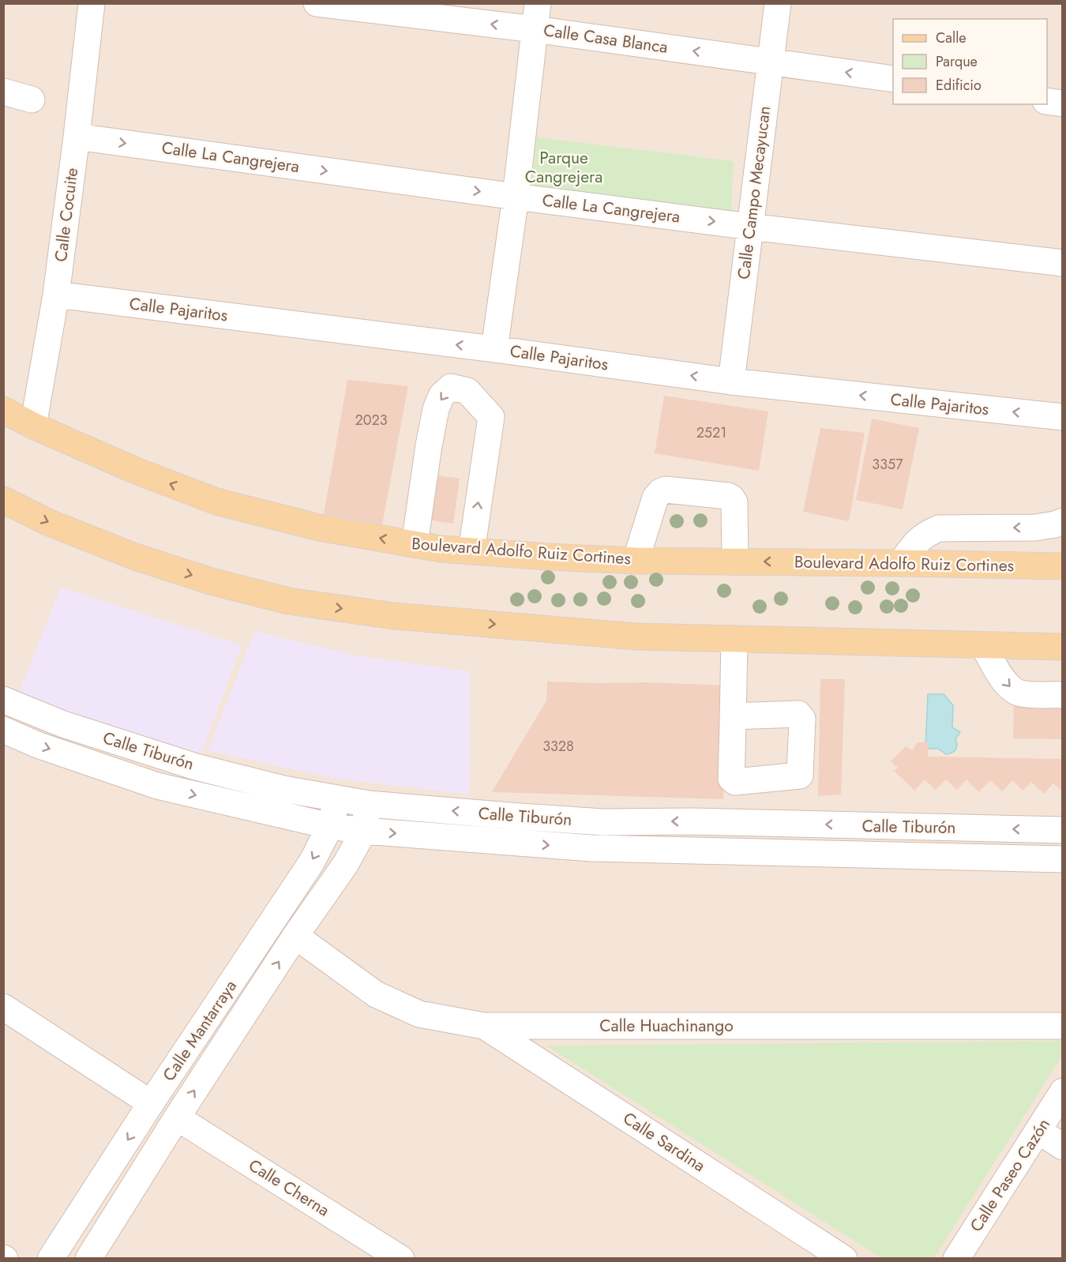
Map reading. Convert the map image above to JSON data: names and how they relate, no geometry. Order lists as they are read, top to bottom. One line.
{"streets":{"main road":["Boulevard Adolfo Ruiz Cortines"],"street":["Calle Casa Blanca","Calle La Cangrejera","Calle Campo Mecayucan","Calle Cocuite","Calle Pajaritos","Calle Tiburón","Calle Huachinango","Calle Mantarraya","Calle Sardina","Calle Paseo Cazón","Calle Cherna"]},"crossings":[["Calle Casa Blanca","Calle Campo Mecayucan"],["Calle La Cangrejera","Calle Campo Mecayucan"],["Calle La Cangrejera","Calle Cocuite"],["Calle Campo Mecayucan","Calle Pajaritos"],["Calle Cocuite","Calle Pajaritos"],["Calle Cocuite","Boulevard Adolfo Ruiz Cortines"],["Calle Tiburón","Calle Mantarraya"],["Calle Huachinango","Calle Mantarraya"],["Calle Huachinango","Calle Sardina"],["Calle Mantarraya","Calle Cherna"]],"one_way":["Calle Casa Blanca","Calle La Cangrejera","Calle Pajaritos"],"parks":["Parque Cangrejera"],"house_numbers":["2023","2521","3357","3328"],"legend":["Calle","Parque","Edificio"]}
